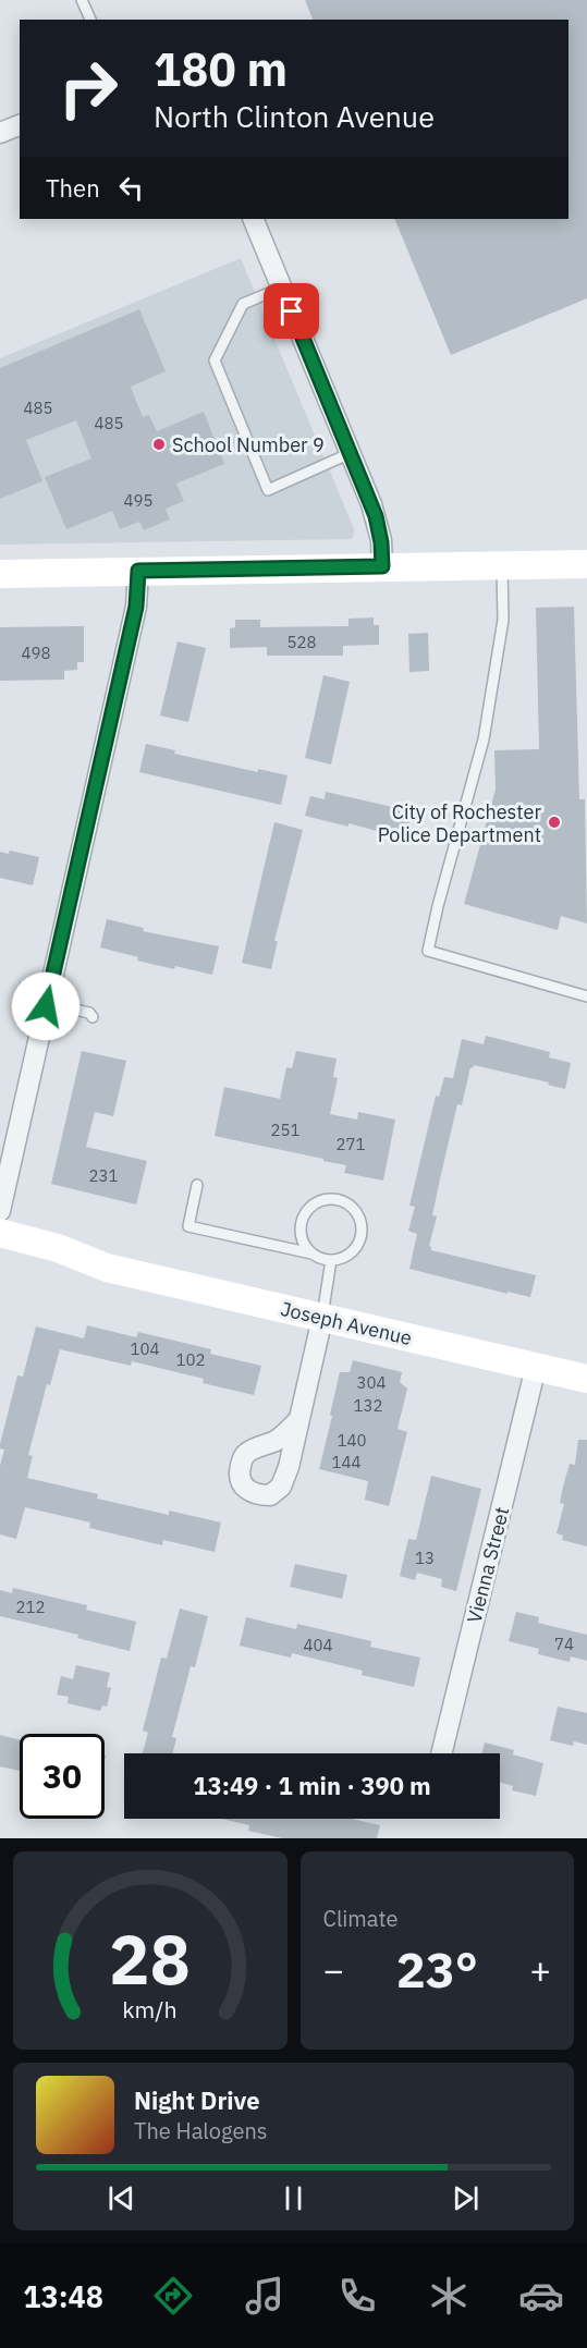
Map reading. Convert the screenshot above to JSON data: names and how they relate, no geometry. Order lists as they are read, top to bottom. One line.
{"streets":{"main road":["Joseph Avenue"],"street":["Vienna Street"]},"crossings":[["Joseph Avenue","Vienna Street"]],"places":["School Number 9","City of Rochester Police Department"],"house_numbers":["485","485","495","528","498","251","271","231","104","102","304","132","140","144","13","212","74","404"],"page":{"turn":["180 m","North Clinton Avenue"],"then":"Then","limit":"30","trip":"13:49 · 1 min · 390 m","tile":"Climate","heat":["−","23°","+"],"song":["Night Drive","The Halogens"],"tabs":"13:48","gauge":["28","km/h"]}}
